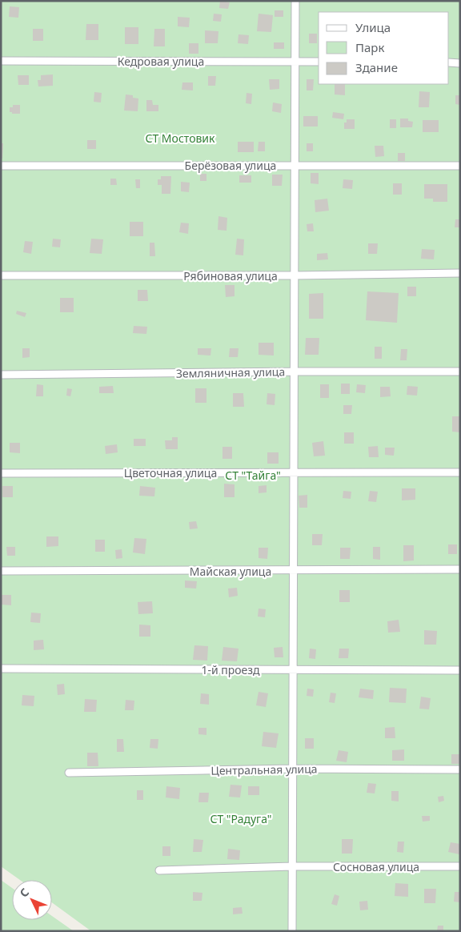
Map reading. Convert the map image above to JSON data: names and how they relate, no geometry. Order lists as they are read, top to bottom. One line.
{"streets":{"street":["Кедровая улица","Берёзовая улица","Рябиновая улица","Земляничная улица","Цветочная улица","Майская улица","1-й проезд","Центральная улица","Сосновая улица"]},"parks":["СТ Мостовик","СТ \"Тайга\"","СТ \"Радуга\""],"legend":["Улица","Парк","Здание"],"north":"top left"}
